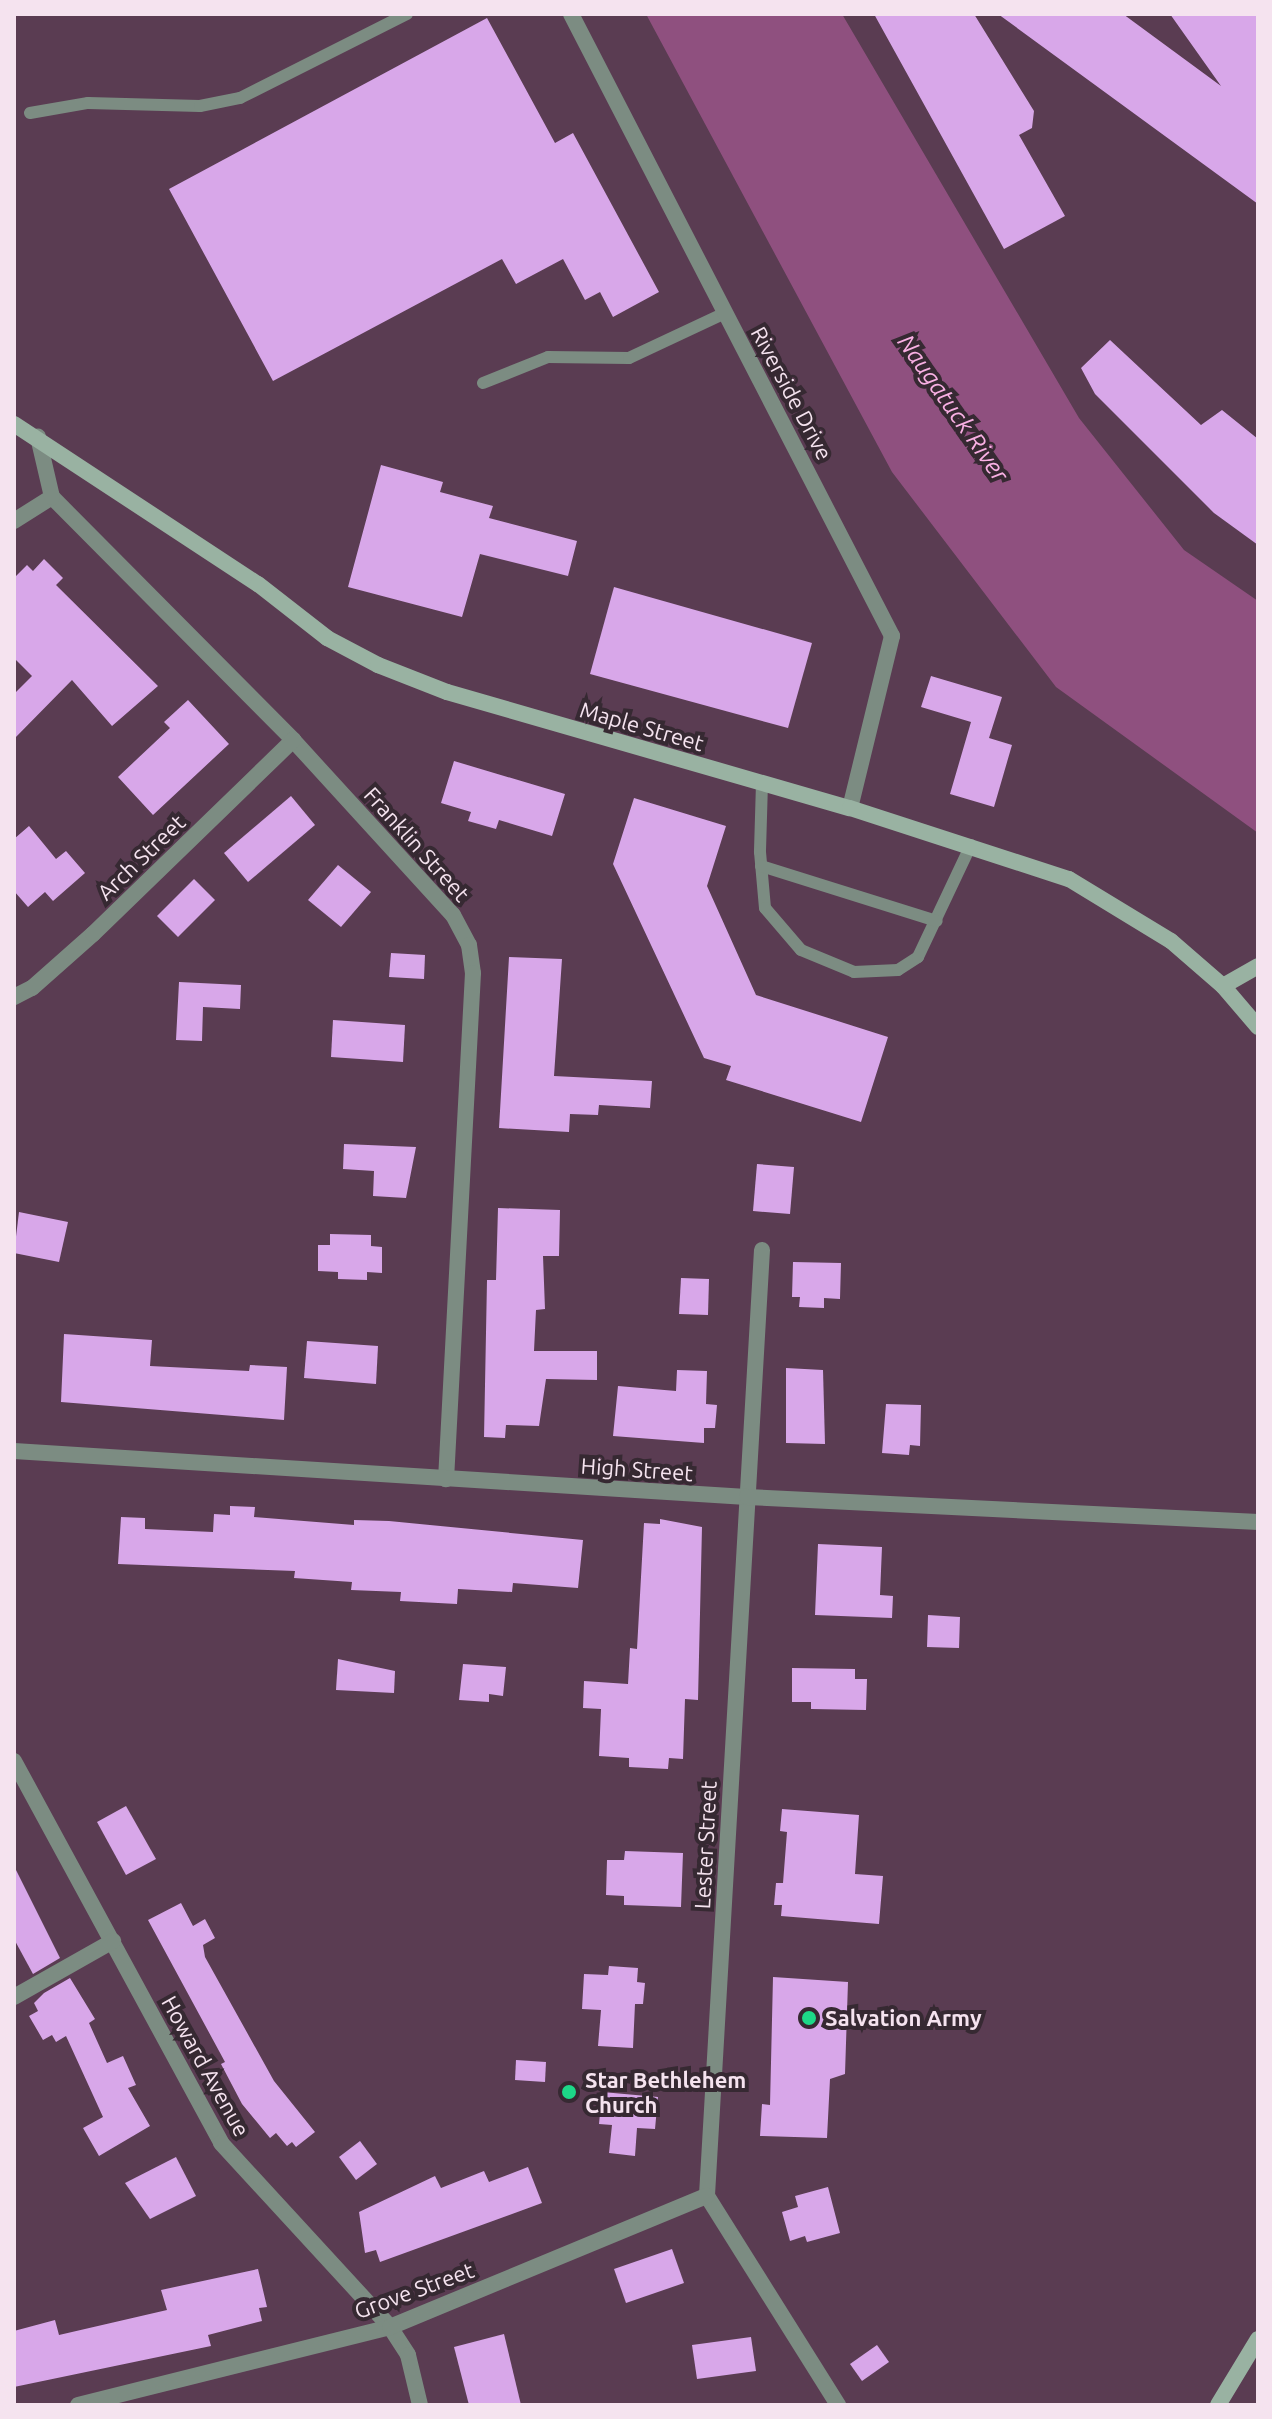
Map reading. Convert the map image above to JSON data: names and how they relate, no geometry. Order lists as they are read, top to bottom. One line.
{"streets":{"main road":["Maple Street"],"street":["Riverside Drive","Franklin Street","Arch Street","High Street","Lester Street","Howard Avenue","Grove Street"]},"crossings":[["Riverside Drive","Maple Street"],["Franklin Street","Arch Street"],["Franklin Street","High Street"],["High Street","Lester Street"],["Lester Street","Grove Street"],["Howard Avenue","Grove Street"]],"water":["Naugatuck River"],"places":["Salvation Army","Star Bethlehem Church"]}
